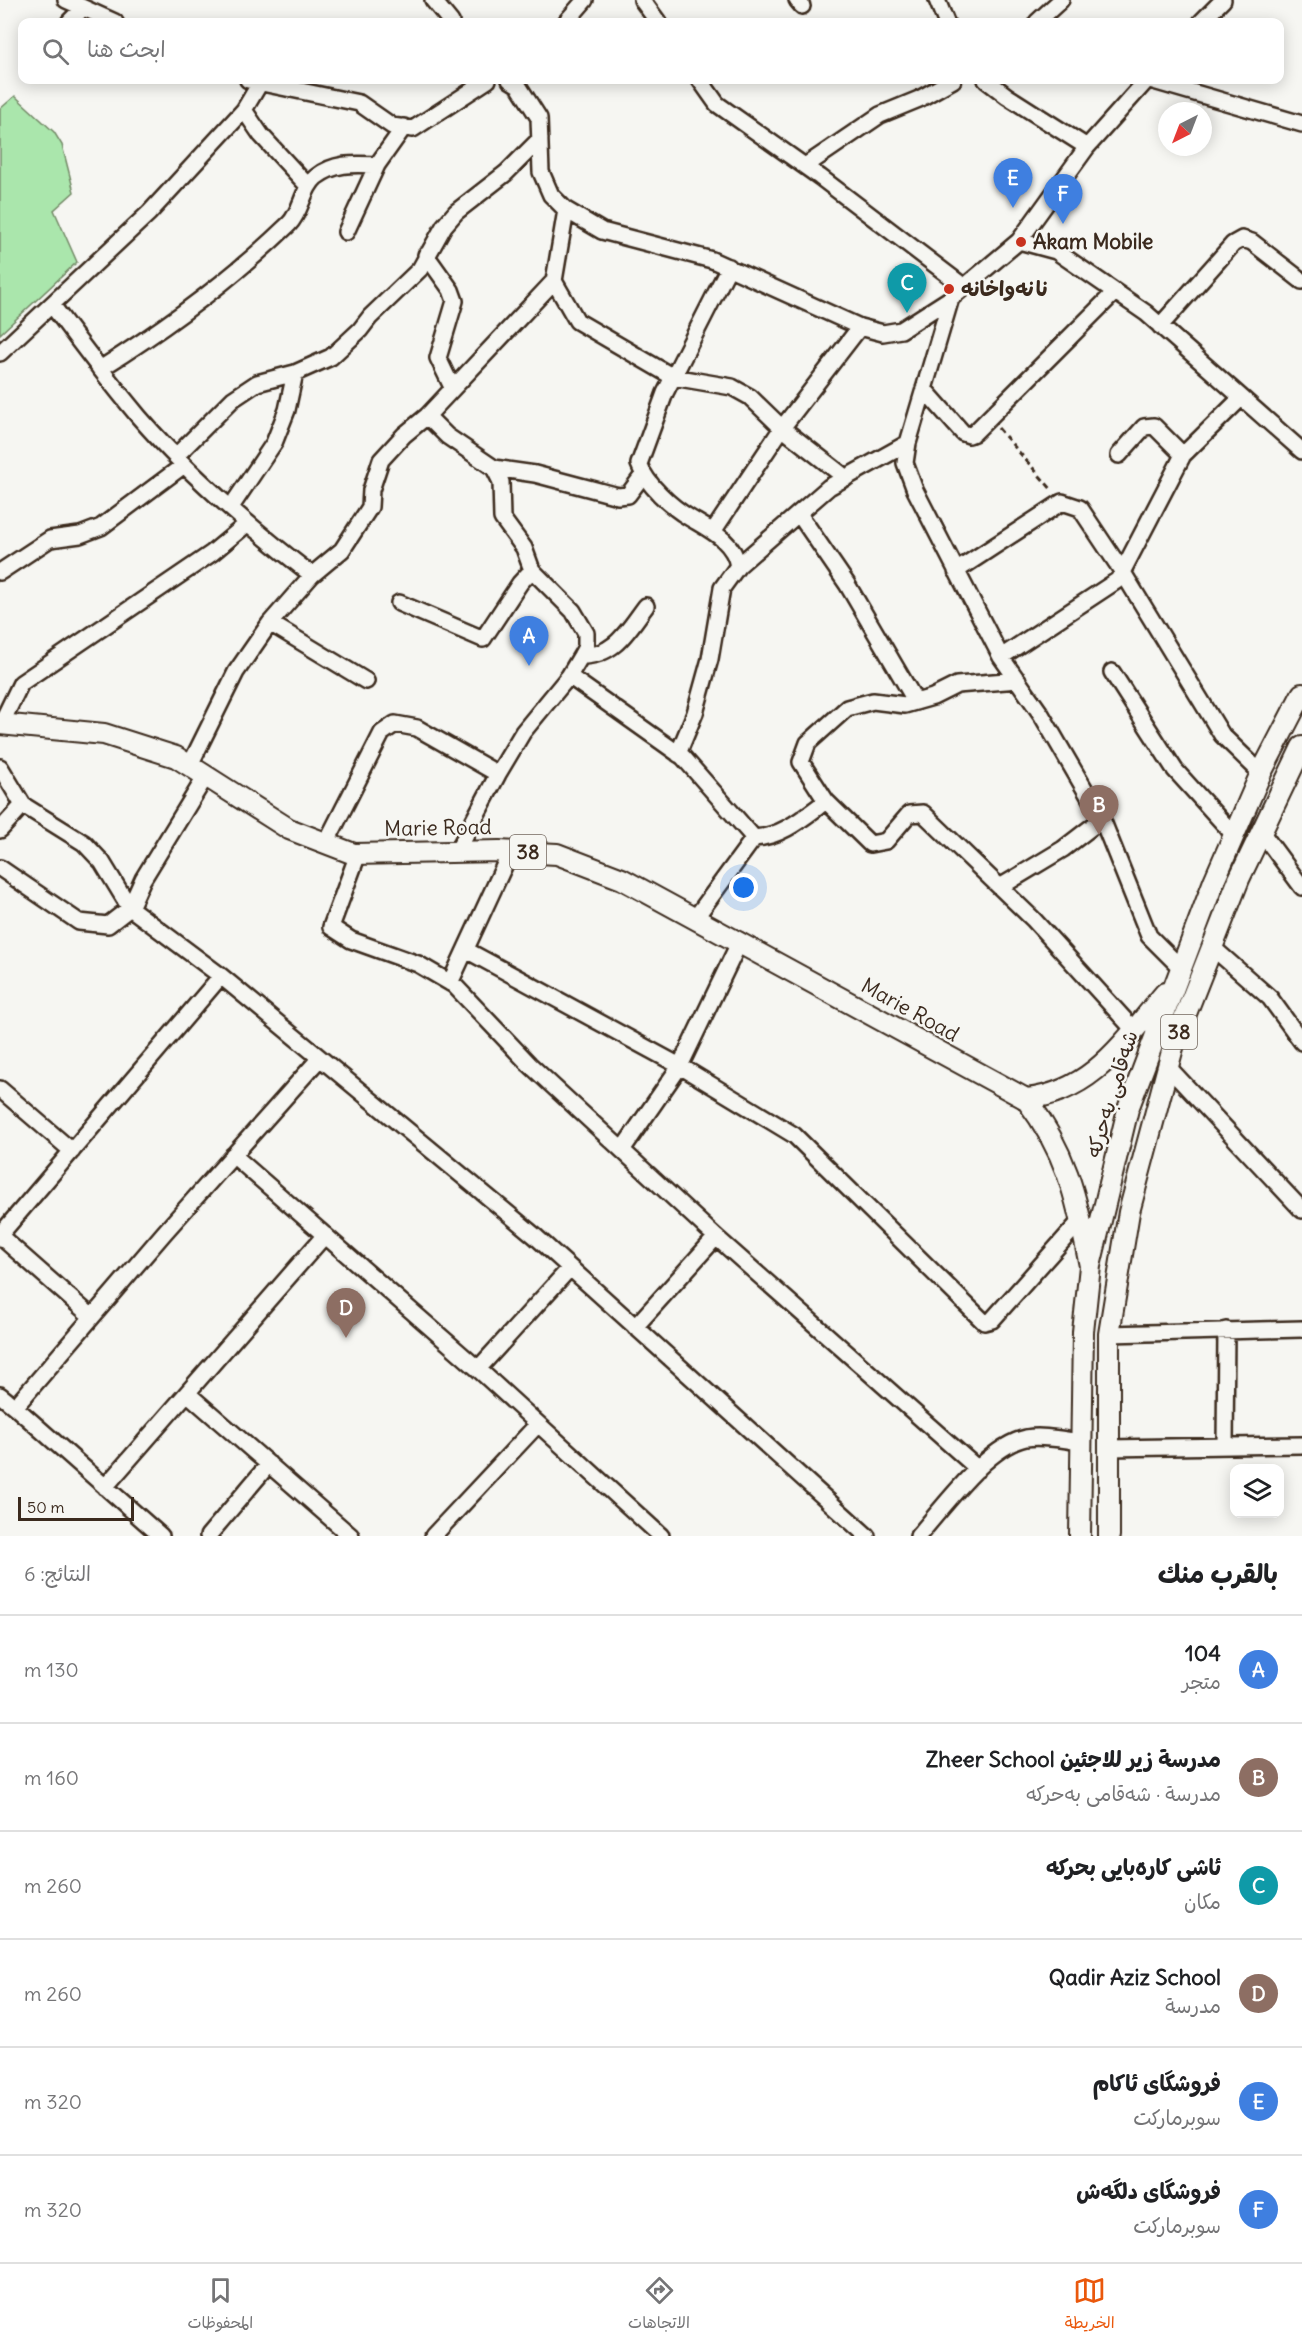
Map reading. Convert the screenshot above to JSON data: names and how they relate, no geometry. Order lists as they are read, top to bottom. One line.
{"streets":{"main road":["Marie Road","38","شەقامی بەحرکە"]},"crossings":[["Marie Road","38"],["38","شەقامی بەحرکە"]],"places":["Akam Mobile","نانەواخانە"],"scale_bar":"50 m","north":"bottom left","page":{"search":"ابحث هنا","pins":["E","F","C","A","B","D"],"scale":"50 m","heading":["بالقرب منك","النتائج: 6"],"list":[{"mark":"A","name":"104","note":"متجر","value":"130 m"},{"mark":"B","name":"مدرسة زير للاجئين Zheer School","note":"مدرسة · شەقامی بەحرکە","value":"160 m"},{"mark":"C","name":"ئاشی کارەبایی بحرکە","note":"مكان","value":"260 m"},{"mark":"D","name":"Qadir Aziz School","note":"مدرسة","value":"260 m"},{"mark":"E","name":"فروشگای ئاکام","note":"سوبرماركت","value":"320 m"},{"mark":"F","name":"فروشگای دلگه‌ش","note":"سوبرماركت","value":"320 m"}],"nav":["الخريطة","الاتجاهات","المحفوظات"]}}
